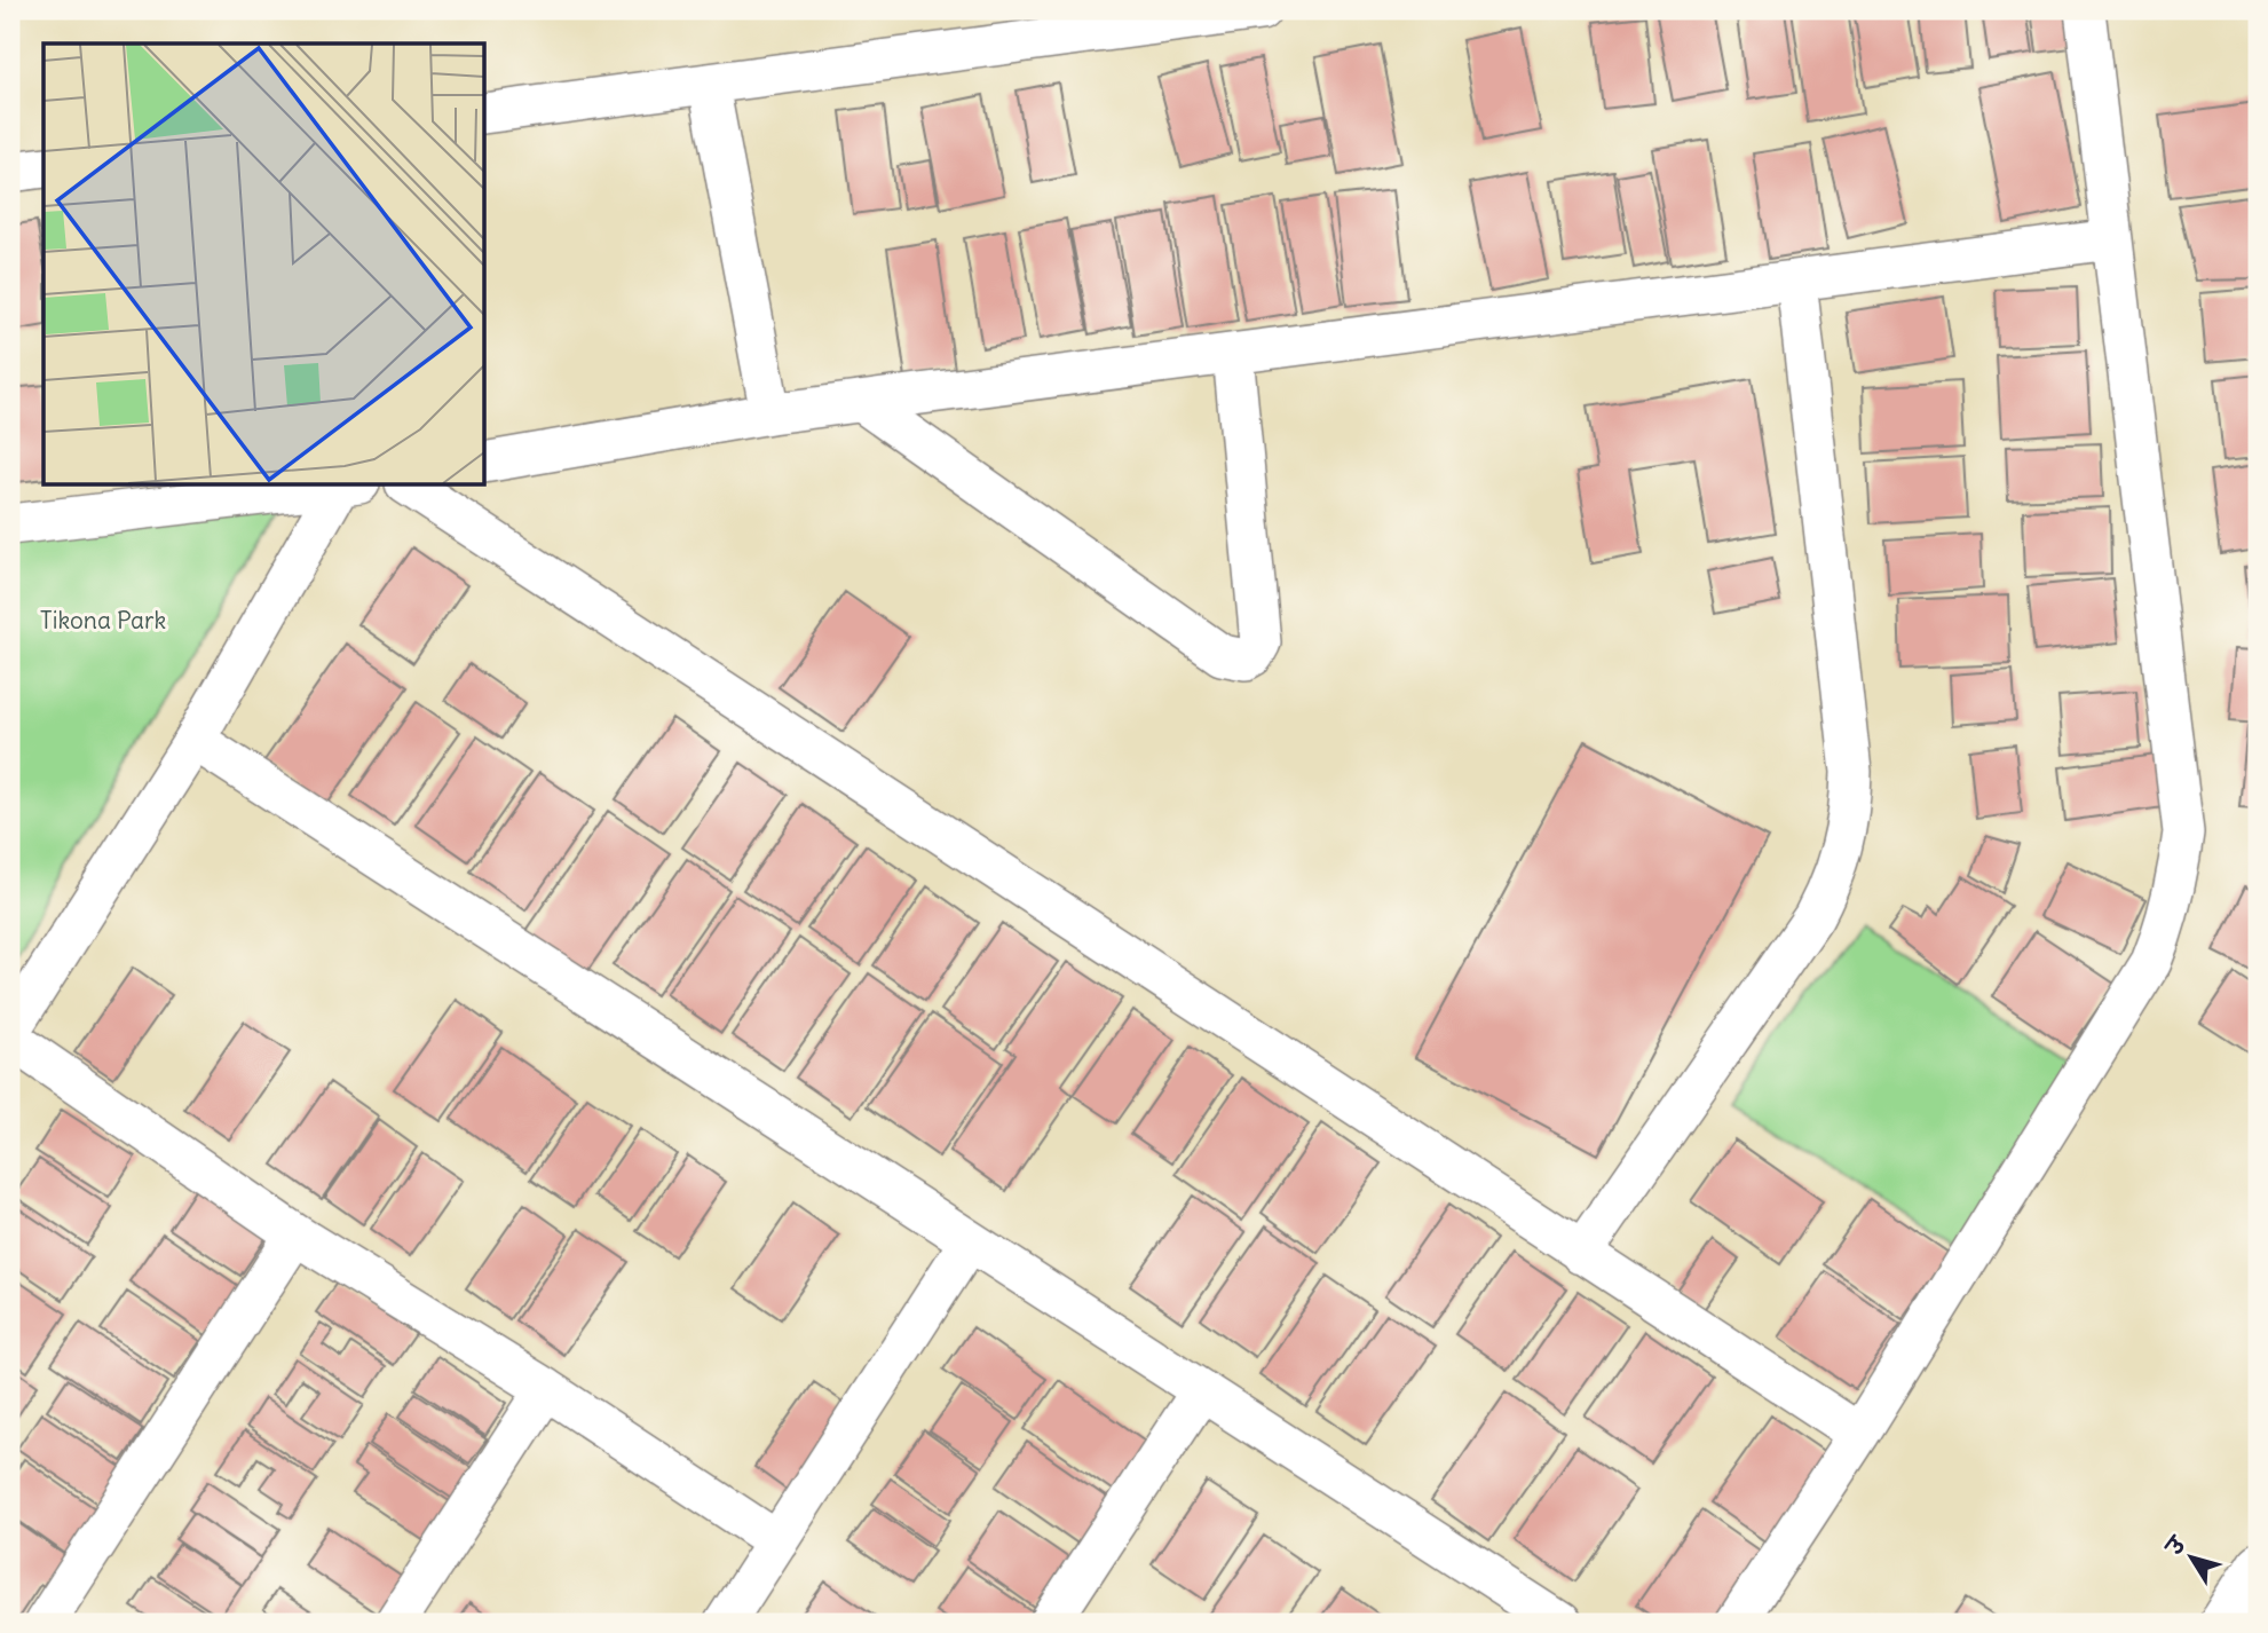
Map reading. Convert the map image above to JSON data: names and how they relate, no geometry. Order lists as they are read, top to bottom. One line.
{"parks":["Tikona Park"],"north":"top left"}
